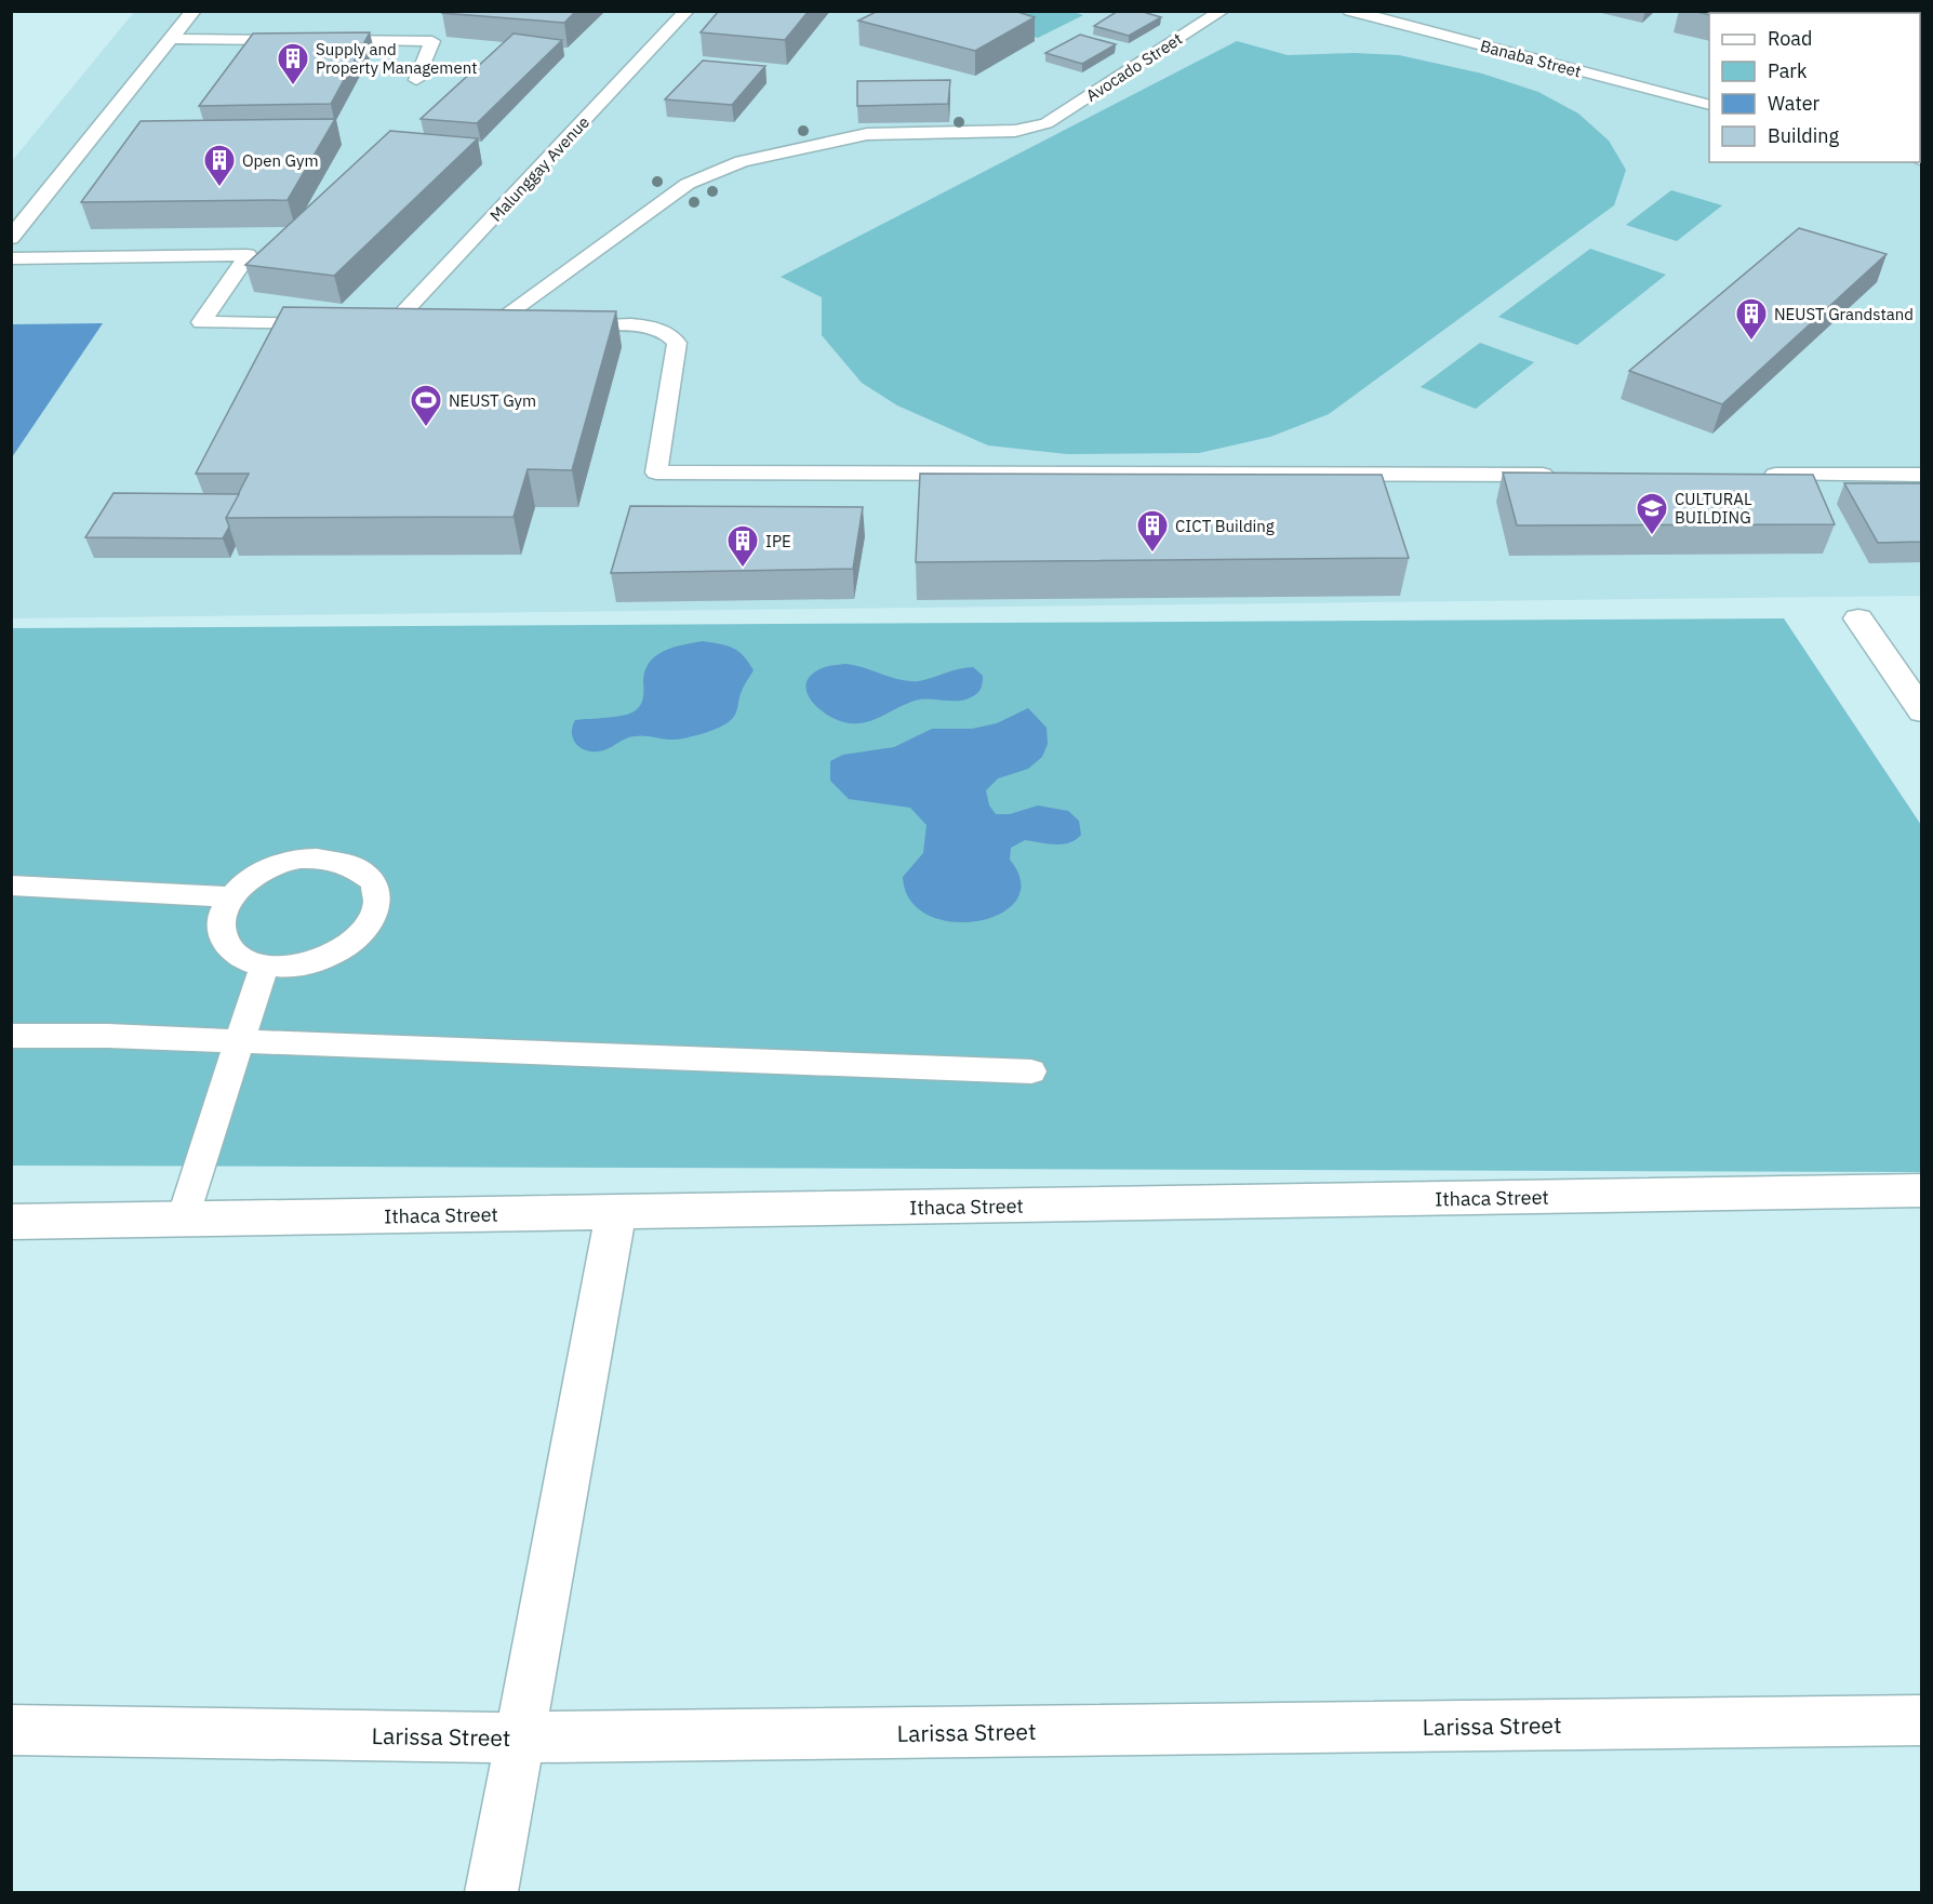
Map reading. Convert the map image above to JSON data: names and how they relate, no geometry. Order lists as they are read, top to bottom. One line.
{"streets":{"street":["Ithaca Street","Larissa Street"],"lane":["Banaba Street","Avocado Street","Malunggay Avenue"]},"places":{"building":["Supply and Property Management","Open Gym","NEUST Grandstand","CICT Building","IPE"],"sports":["NEUST Gym"],"school or university":["CULTURAL BUILDING"]},"legend":["Road","Park","Water","Building"]}
